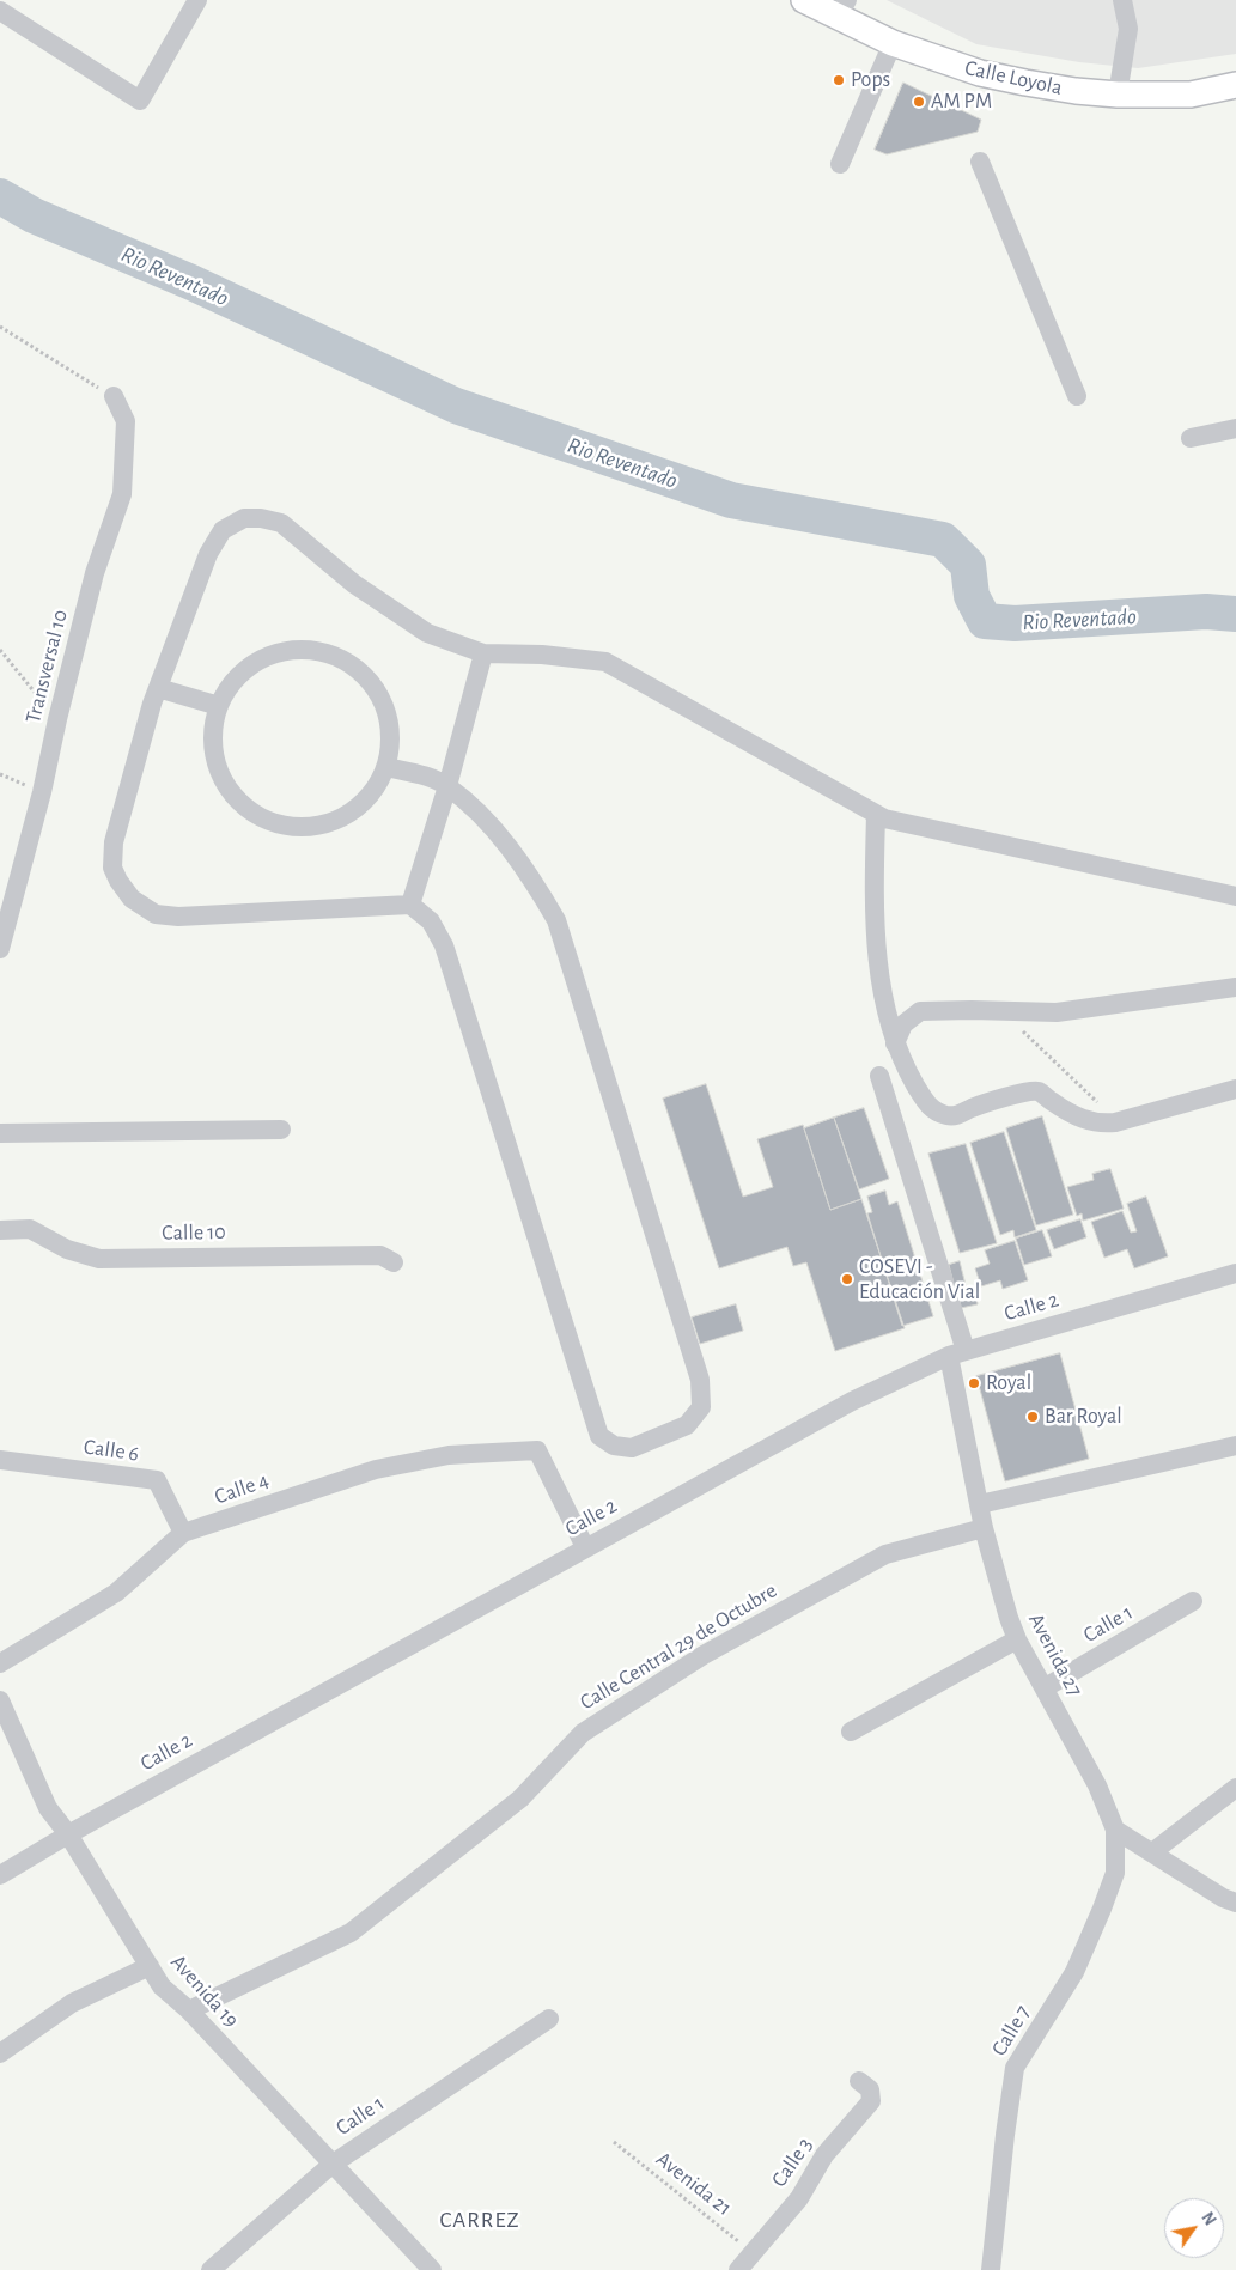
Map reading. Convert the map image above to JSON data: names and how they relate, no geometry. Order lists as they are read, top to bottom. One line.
{"streets":{"main road":["Calle Loyola"],"street":["Transversal 10","Calle 10","Calle 2","Calle 6","Calle 4","Calle 1","Calle Central 29 de Octubre","Avenida 27","Avenida 19","Calle 7","Calle 3"],"path":["Avenida 21"]},"crossings":[["Calle 2","Calle 4"],["Calle 2","Avenida 27"],["Calle 2","Avenida 19"],["Calle 6","Calle 4"],["Calle 1","Avenida 27"],["Calle 1","Avenida 19"],["Calle Central 29 de Octubre","Avenida 27"],["Calle Central 29 de Octubre","Avenida 19"],["Avenida 27","Calle 7"],["Calle 3","Avenida 21"]],"districts":["CARREZ"],"water":["Rio Reventado"],"places":["Pops","AM PM","COSEVI - Educación Vial","Royal","Bar Royal"],"north":"top right"}
